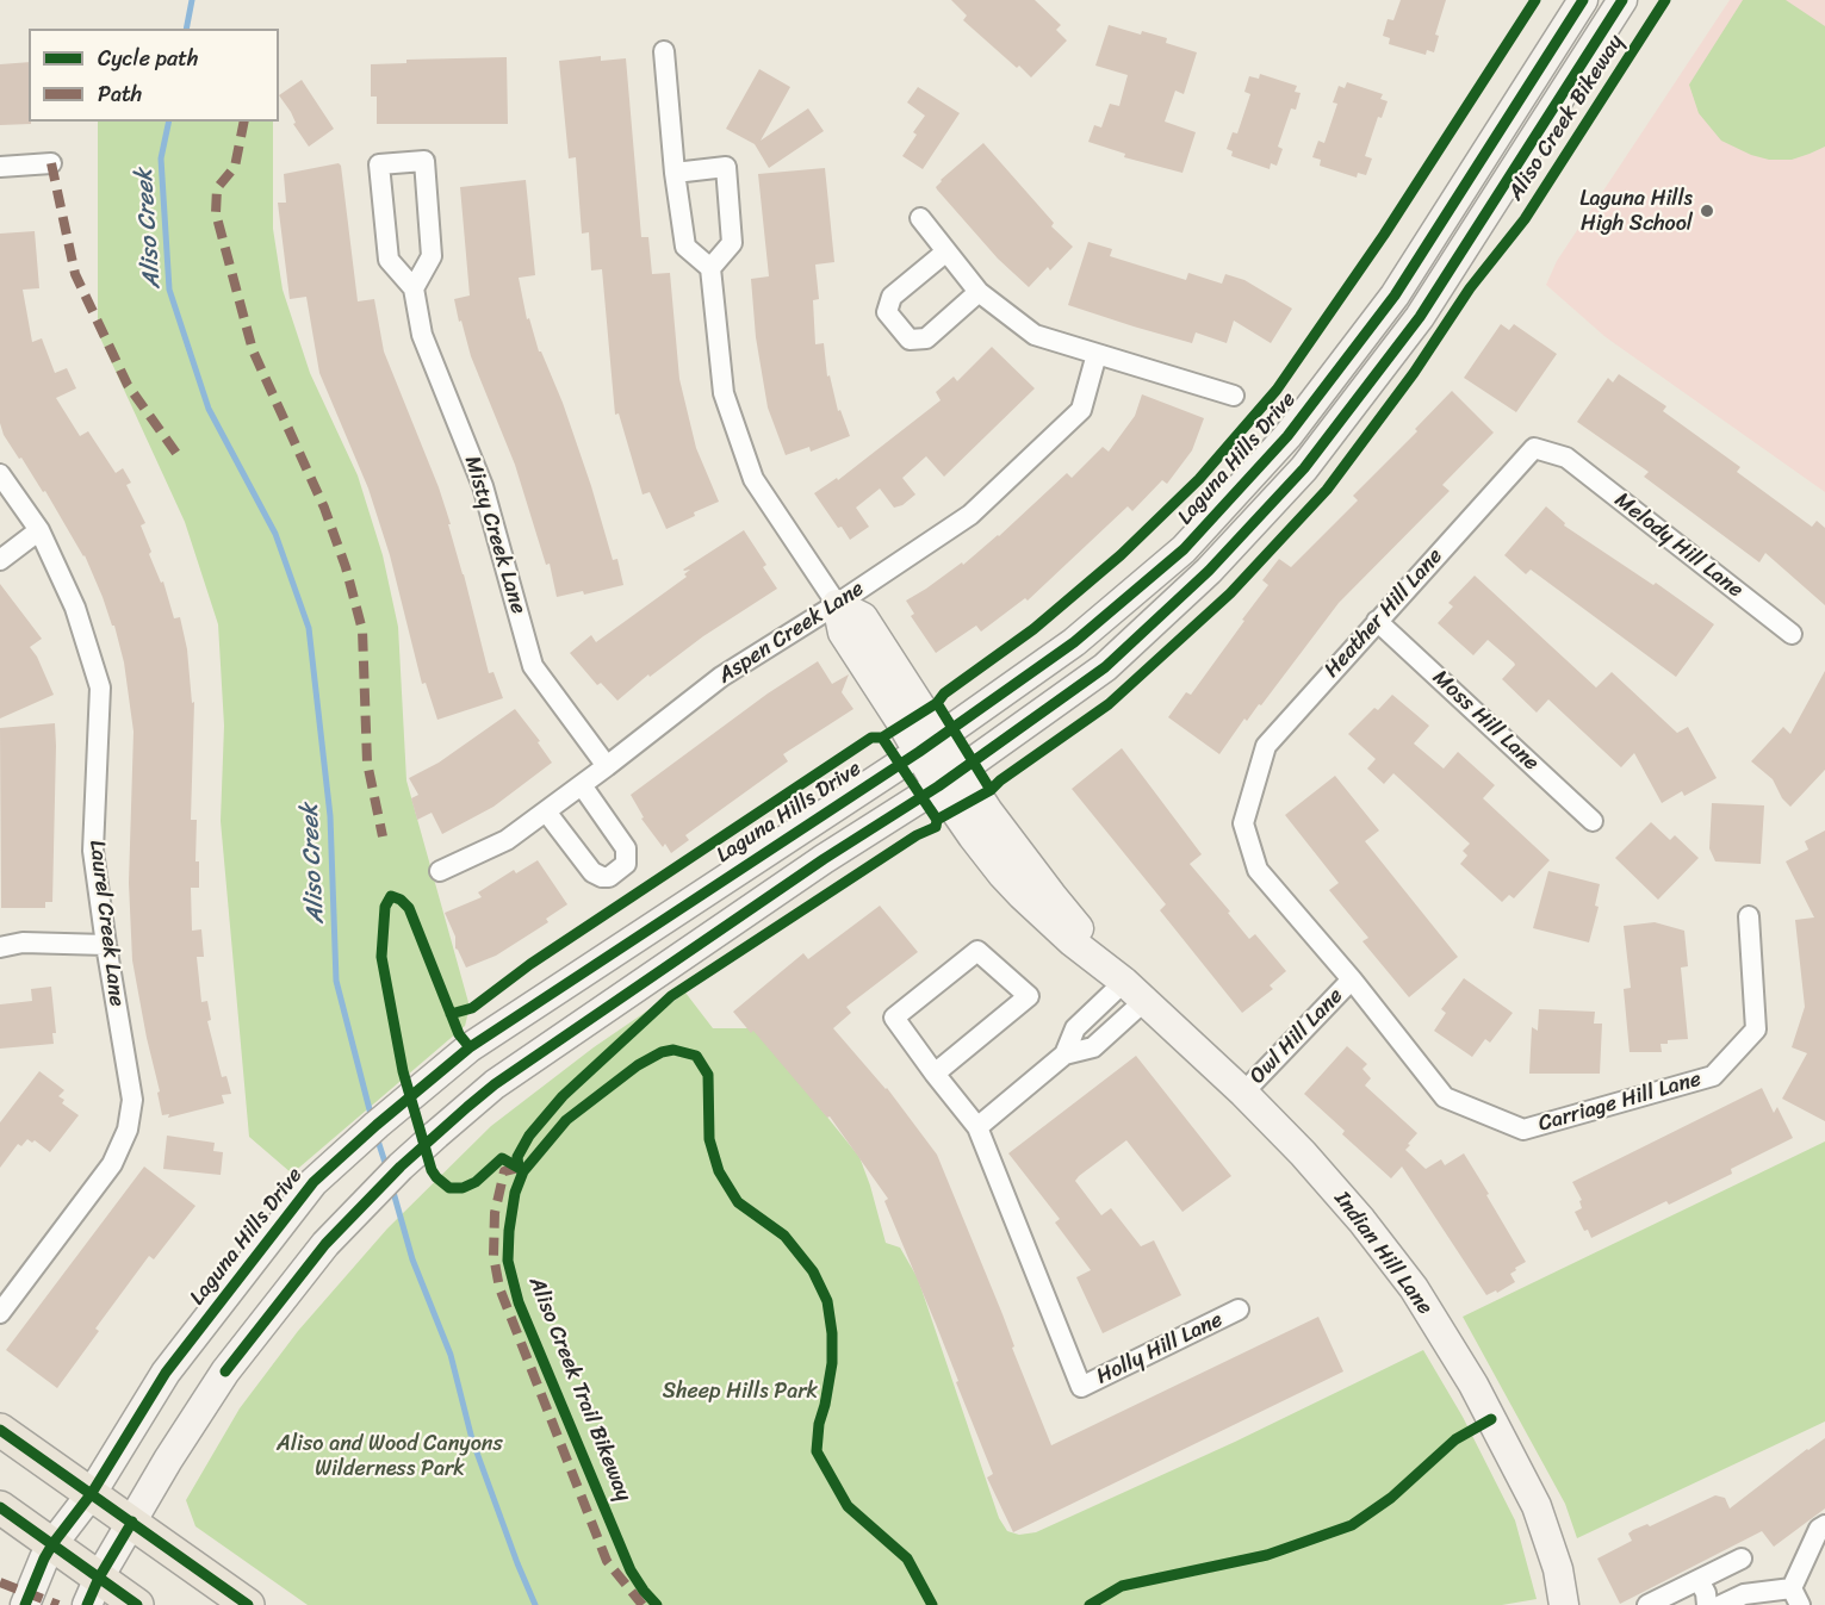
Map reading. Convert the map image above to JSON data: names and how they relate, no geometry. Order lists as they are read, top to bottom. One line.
{"streets":{"main road":["Laguna Hills Drive","Indian Hill Lane"],"street":["Misty Creek Lane","Melody Hill Lane","Heather Hill Lane","Aspen Creek Lane","Moss Hill Lane","Laurel Creek Lane","Owl Hill Lane","Carriage Hill Lane","Holly Hill Lane"],"cycle path":["Aliso Creek Bikeway"]},"crossings":[["Laguna Hills Drive","Indian Hill Lane"],["Misty Creek Lane","Aspen Creek Lane"],["Melody Hill Lane","Heather Hill Lane"],["Heather Hill Lane","Moss Hill Lane"],["Heather Hill Lane","Carriage Hill Lane"],["Aspen Creek Lane","Indian Hill Lane"],["Owl Hill Lane","Carriage Hill Lane"],["Owl Hill Lane","Indian Hill Lane"]],"water":["Aliso Creek"],"parks":["Sheep Hills Park","Aliso and Wood Canyons Wilderness Park"],"places":["Laguna Hills High School"],"legend":["Cycle path","Path"]}
